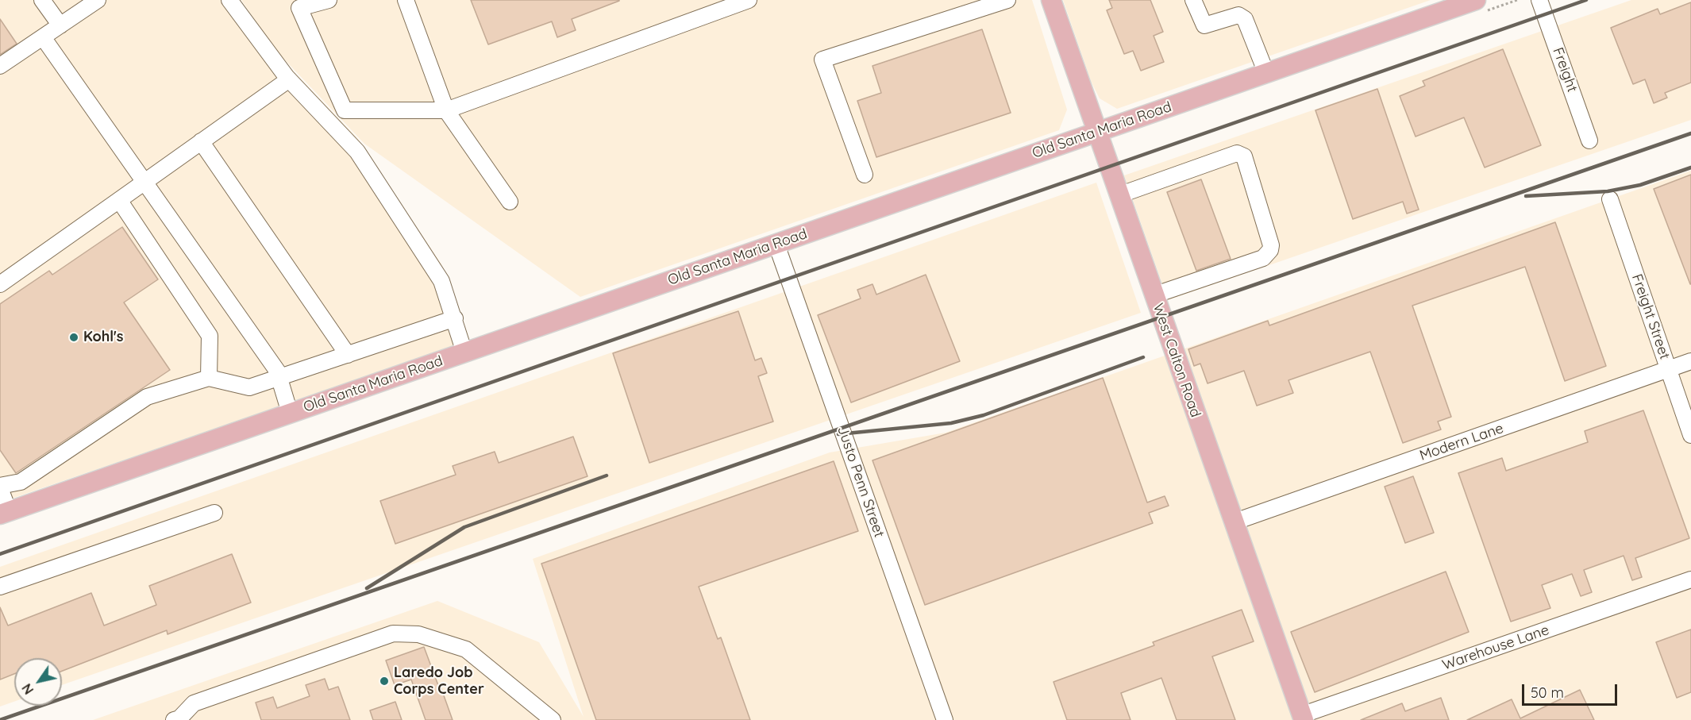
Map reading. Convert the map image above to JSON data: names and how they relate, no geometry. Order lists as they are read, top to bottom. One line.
{"streets":{"main road":["Old Santa Maria Road","West Calton Road"],"street":["Freight","Freight Street","Modern Lane","Justo Penn Street","Warehouse Lane"]},"crossings":[["Old Santa Maria Road","West Calton Road"],["Old Santa Maria Road","Justo Penn Street"],["Freight Street","Modern Lane"],["West Calton Road","Modern Lane"],["West Calton Road","Warehouse Lane"]],"places":["Kohl's","Laredo Job Corps Center"],"scale_bar":"50 m","north":"bottom left"}
